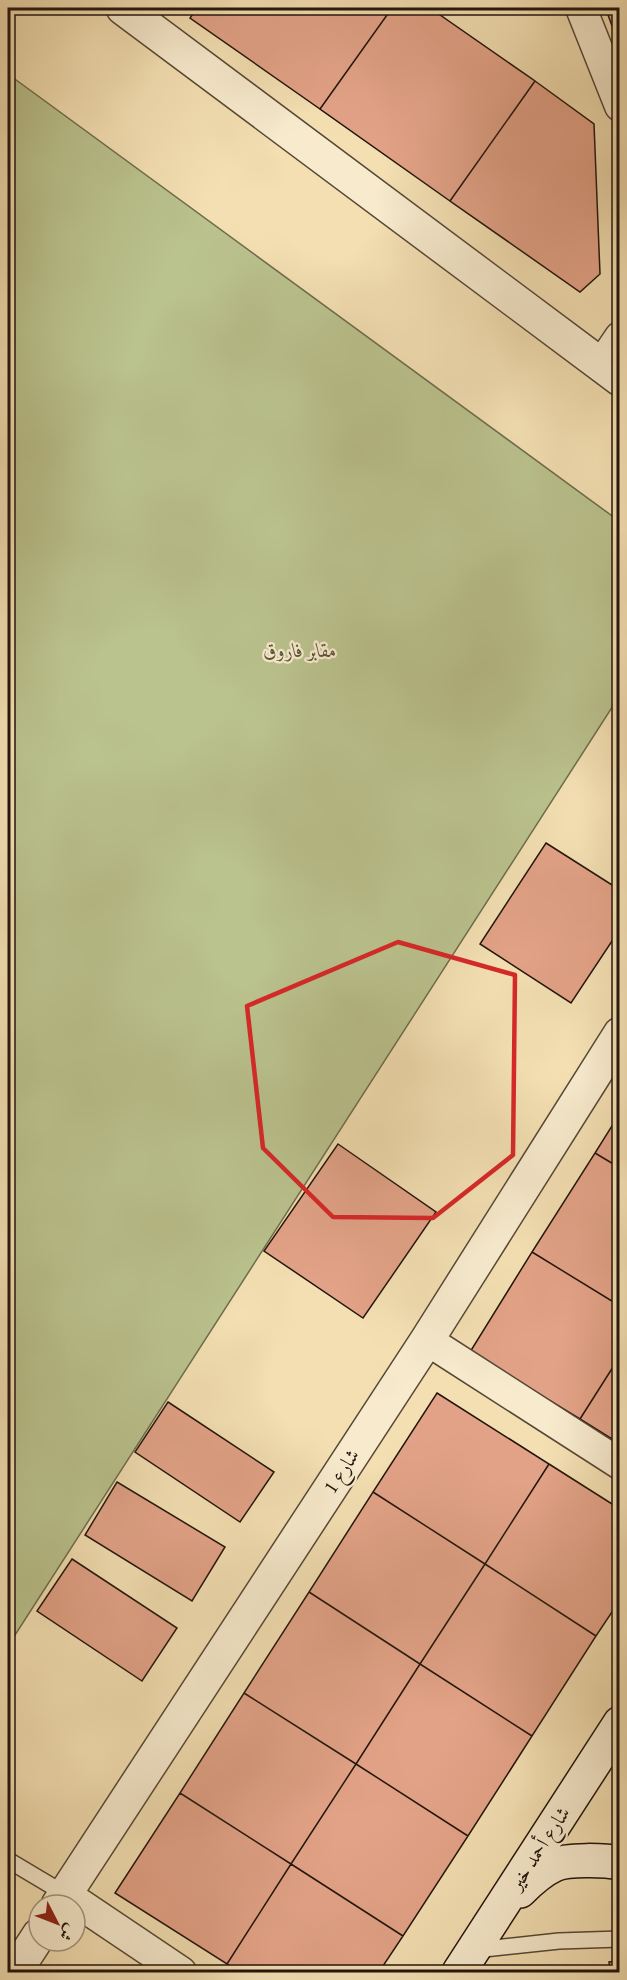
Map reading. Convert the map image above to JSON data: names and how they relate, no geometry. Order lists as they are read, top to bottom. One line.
{"streets":{"street":["شارع 1","شارع أحمد خير"]},"parks":["مقابر فاروق"],"north":"bottom right"}
